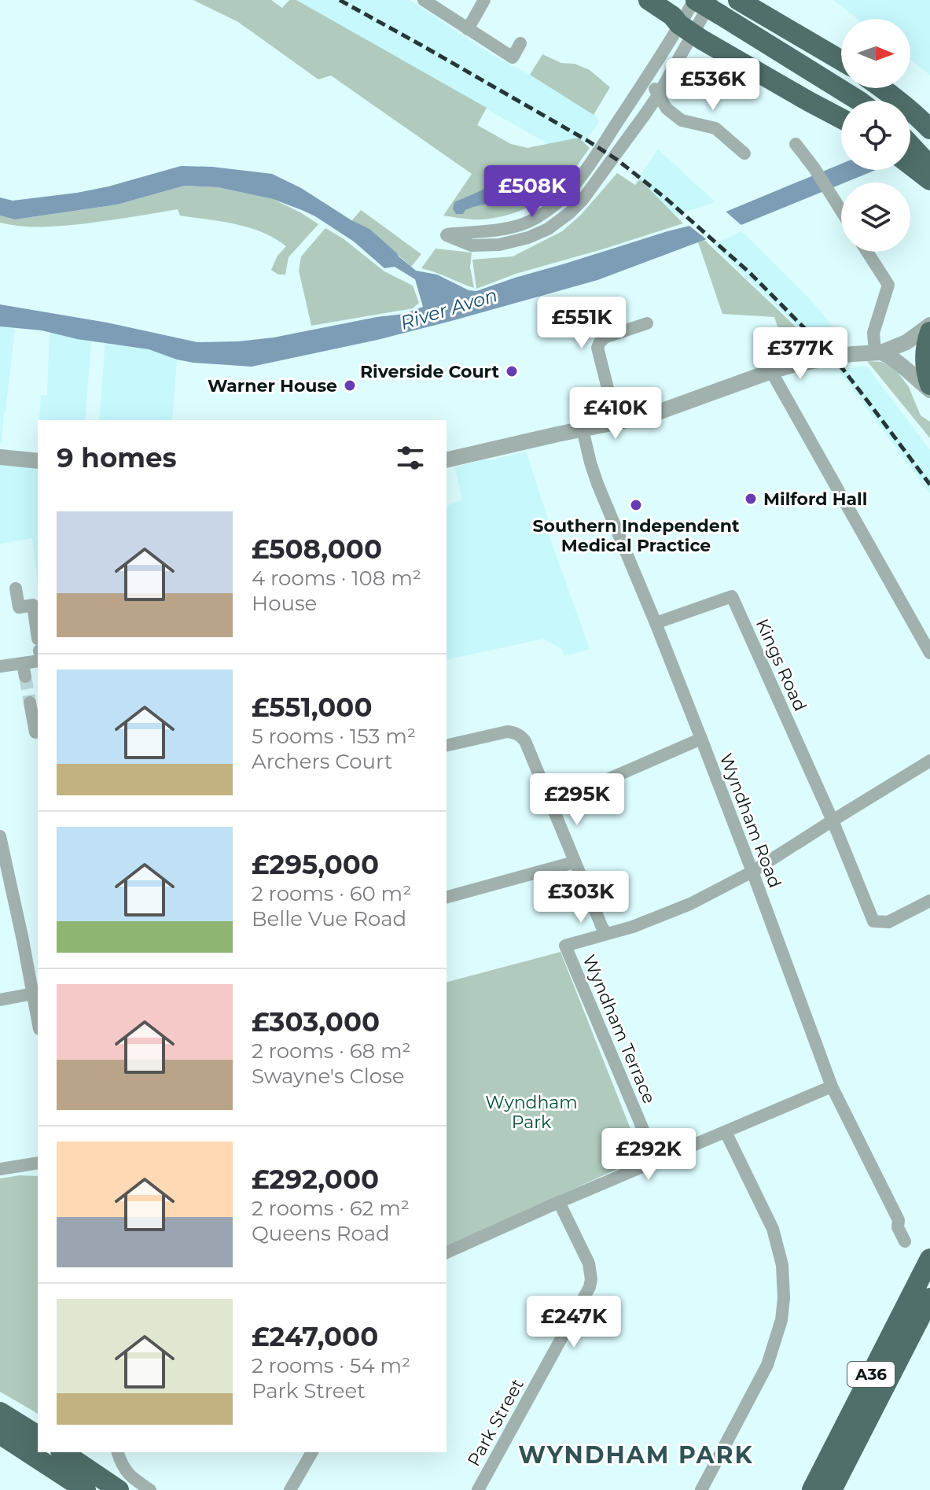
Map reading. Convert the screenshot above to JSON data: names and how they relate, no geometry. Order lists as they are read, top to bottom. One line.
{"streets":{"highway":["A36"],"street":["Kings Road","Wyndham Road","Wyndham Terrace","Park Street"]},"crossings":[["Kings Road","Wyndham Road"]],"districts":["WYNDHAM PARK"],"water":["River Avon"],"parks":["Wyndham Park"],"places":["Riverside Court","Warner House","Milford Hall","Southern Independent Medical Practice"],"north":"right","page":{"price":["£536K","£508K","£551K","£377K","£410K","£295K","£303K","£292K","£247K"],"heading":"9 homes","list":[{"name":"£508,000","note":"4 rooms · 108 m² · House"},{"name":"£551,000","note":"5 rooms · 153 m² · Archers Court"},{"name":"£295,000","note":"2 rooms · 60 m² · Belle Vue Road"},{"name":"£303,000","note":"2 rooms · 68 m² · Swayne's Close"},{"name":"£292,000","note":"2 rooms · 62 m² · Queens Road"},{"name":"£247,000","note":"2 rooms · 54 m² · Park Street"}]}}
